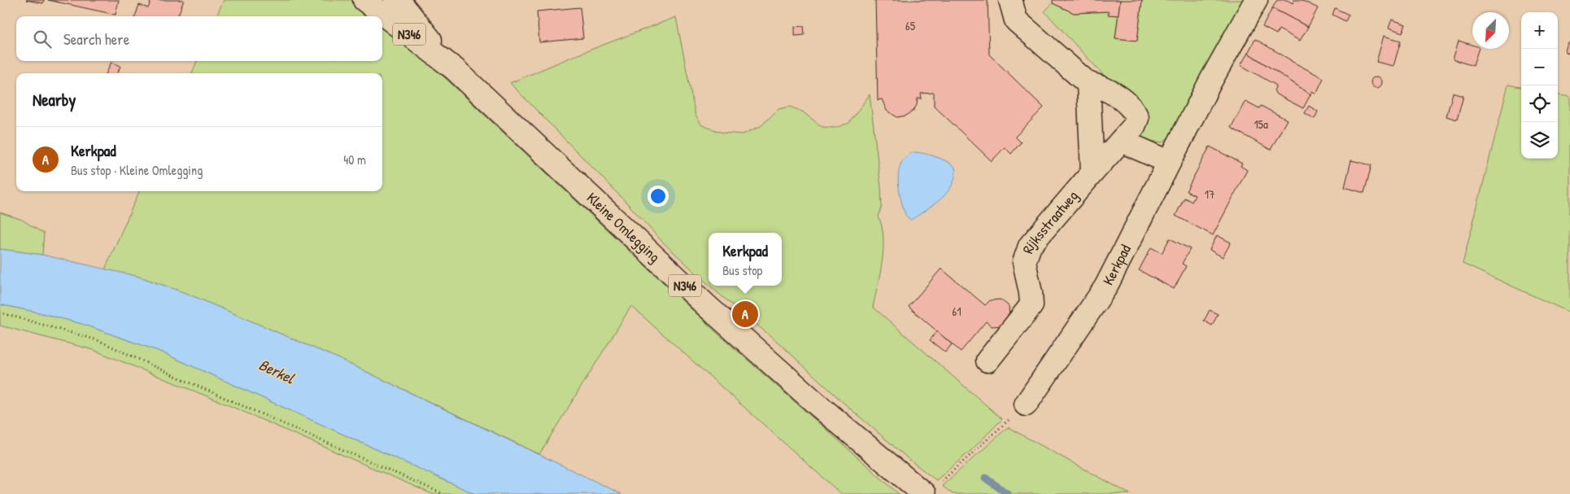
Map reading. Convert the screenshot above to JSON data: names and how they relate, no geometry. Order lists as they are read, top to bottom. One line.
{"streets":{"street":["N346","Rijksstraatweg","Kleine Omlegging","Kerkpad"]},"crossings":[["N346","Kleine Omlegging"]],"water":["Berkel"],"house_numbers":["65","15a","17","61"],"north":"bottom left","page":{"map_buttons":["+","−"],"search":"Search here","heading":"Nearby","list":[{"mark":"A","name":"Kerkpad","note":"Bus stop · Kleine Omlegging","value":"40 m"}],"popup":["Kerkpad","Bus stop"],"pins":"A"}}
